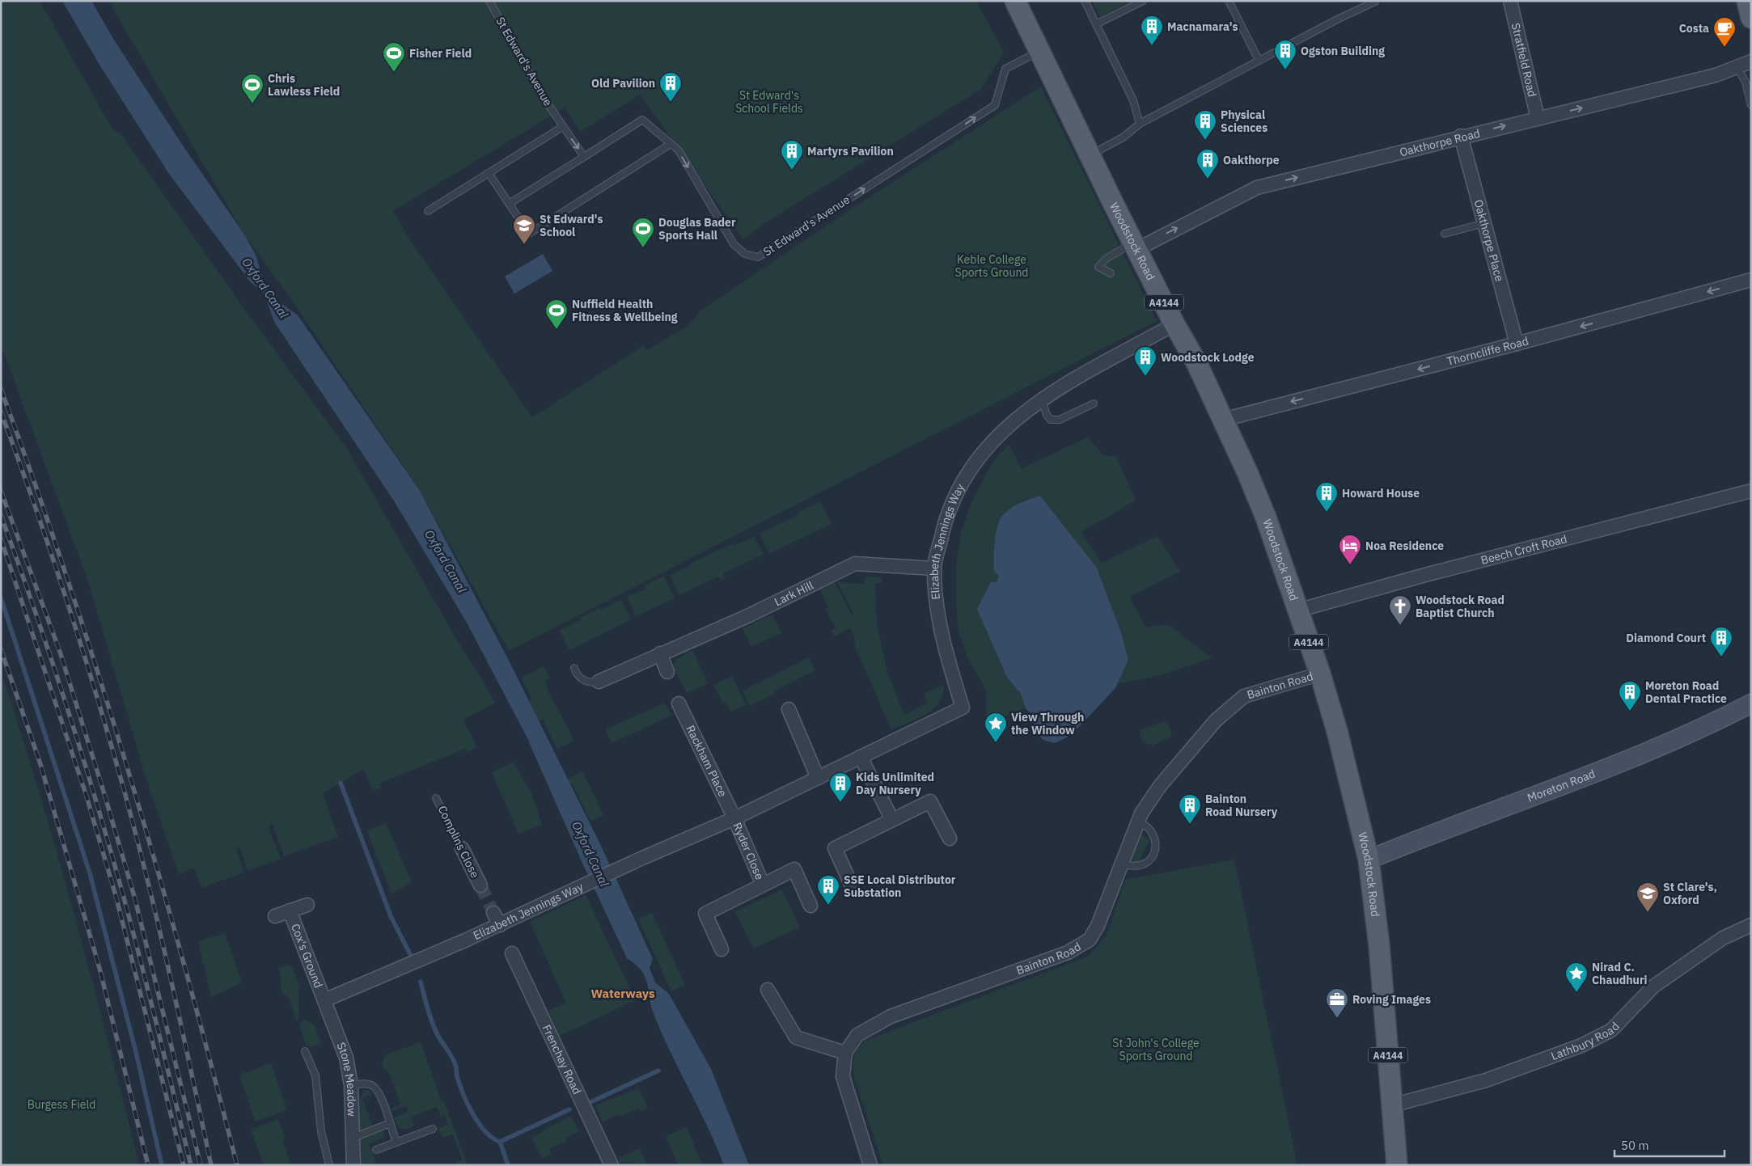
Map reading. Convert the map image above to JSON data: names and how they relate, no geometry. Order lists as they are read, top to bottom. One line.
{"streets":{"main road":["Woodstock Road","A4144","Moreton Road"],"street":["Stratfield Road","Oakthorpe Road","Oakthorpe Place","Thorncliffe Road","Elizabeth Jennings Way","Beech Croft Road","Lark Hill","Bainton Road","Rackham Place","Complins Close","Ryder Close","Cox's Ground","Lathbury Road","Frenchay Road","Stone Meadow"],"lane":["St Edward's Avenue"]},"crossings":[["Stratfield Road","Oakthorpe Road"],["St Edward's Avenue","Woodstock Road"],["Oakthorpe Road","Oakthorpe Place"],["Oakthorpe Road","Woodstock Road"],["Oakthorpe Place","Thorncliffe Road"],["Woodstock Road","Thorncliffe Road"],["Woodstock Road","Elizabeth Jennings Way"],["Woodstock Road","Beech Croft Road"],["Woodstock Road","Bainton Road"],["Woodstock Road","Moreton Road"],["Woodstock Road","Lathbury Road"],["Elizabeth Jennings Way","Lark Hill"],["Elizabeth Jennings Way","Rackham Place"],["Elizabeth Jennings Way","Ryder Close"],["Elizabeth Jennings Way","Cox's Ground"],["Elizabeth Jennings Way","Stone Meadow"],["Rackham Place","Ryder Close"],["Cox's Ground","Stone Meadow"]],"one_way":["Oakthorpe Road","Thorncliffe Road"],"districts":["Waterways"],"water":["Oxford Canal"],"parks":["St Edward's School Fields","Keble College Sports Ground","St John's College Sports Ground","Burgess Field"],"places":{"building":["Macnamara's","Ogston Building","Old Pavilion","Physical Sciences","Martyrs Pavilion","Oakthorpe","Woodstock Lodge","Howard House","Diamond Court","Moreton Road Dental Practice","Kids Unlimited Day Nursery","Bainton Road Nursery","SSE Local Distributor Substation"],"cafe":["Costa"],"sports":["Fisher Field","Chris Lawless Field","Douglas Bader Sports Hall","Nuffield Health Fitness & Wellbeing"],"school or university":["St Edward's School","St Clare's, Oxford"],"hotel":["Noa Residence"],"church":["Woodstock Road Baptist Church"],"place":["View Through the Window","Nirad C. Chaudhuri"],"office":["Roving Images"]},"scale_bar":"50 m"}
